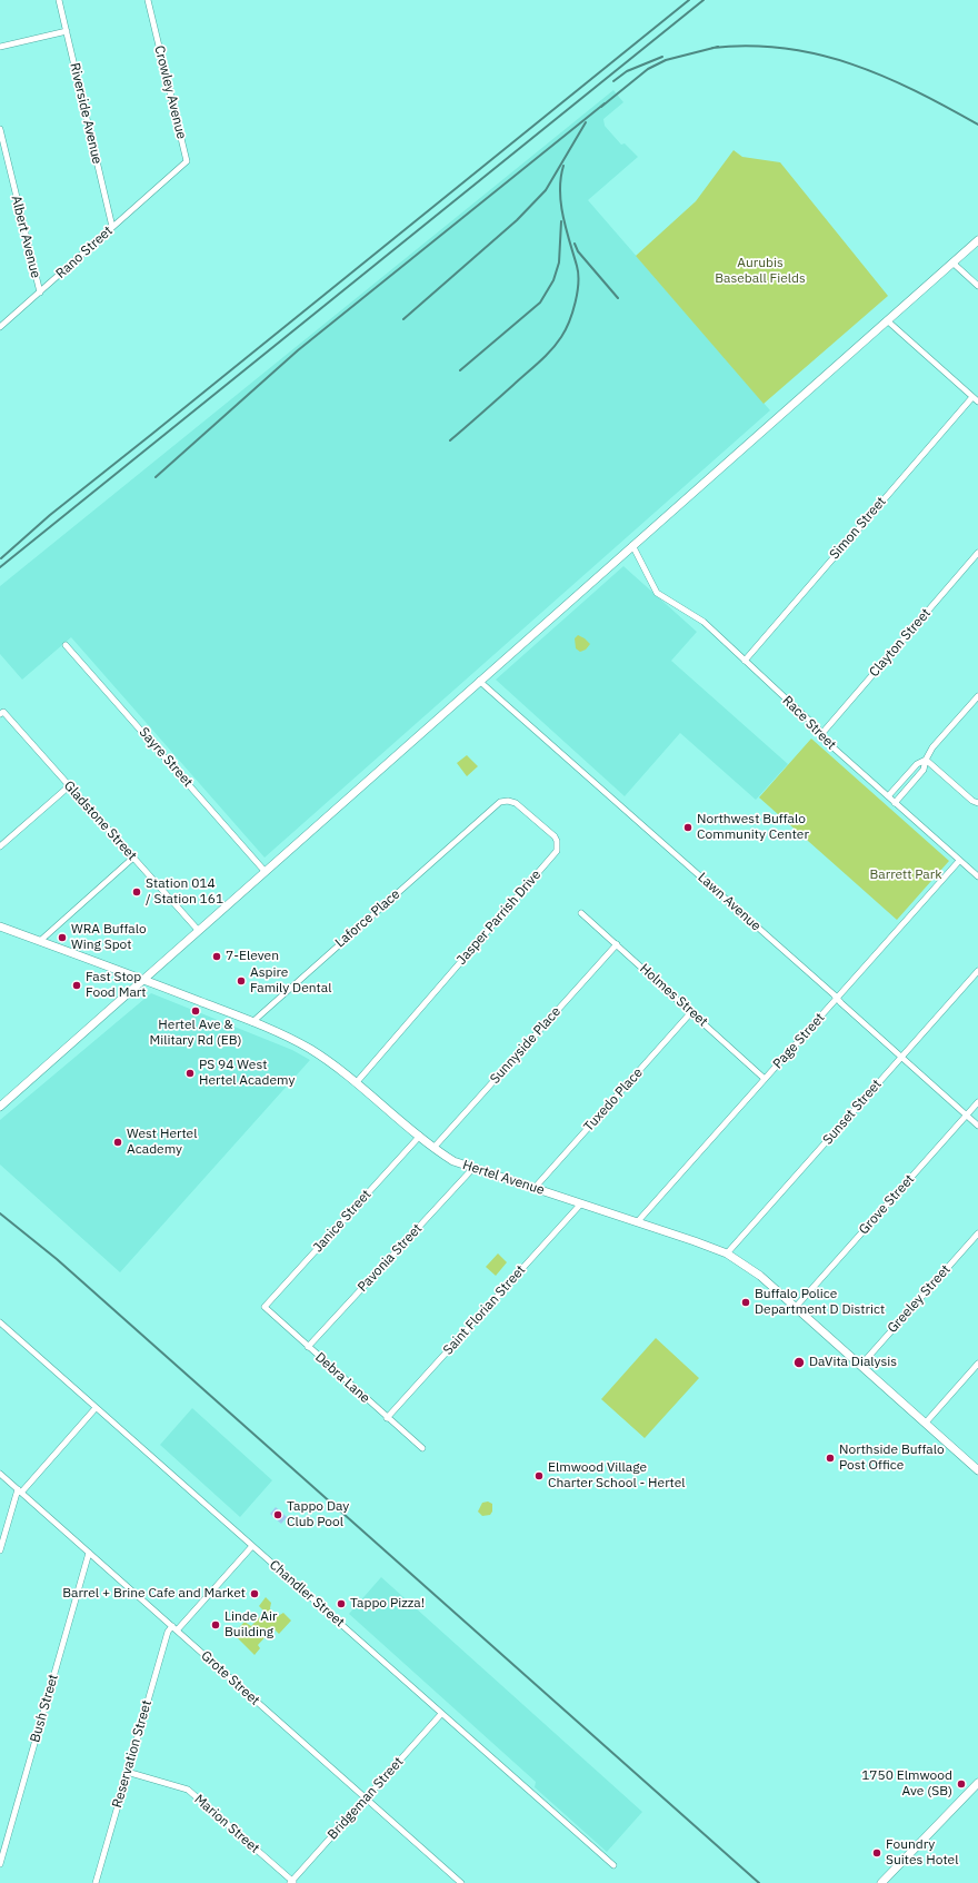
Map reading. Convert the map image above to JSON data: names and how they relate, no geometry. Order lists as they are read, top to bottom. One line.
{"streets":{"main road":["Hertel Avenue"],"street":["Crowley Avenue","Riverside Avenue","Albert Avenue","Rano Street","Simon Street","Clayton Street","Race Street","Sayre Street","Gladstone Street","Lawn Avenue","Jasper Parrish Drive","Laforce Place","Holmes Street","Page Street","Sunnyside Place","Tuxedo Place","Sunset Street","Grove Street","Janice Street","Pavonia Street","Greeley Street","Saint Florian Street","Debra Lane","Chandler Street","Grote Street","Bush Street","Reservation Street","Bridgeman Street","Marion Street"]},"crossings":[["Crowley Avenue","Rano Street"],["Riverside Avenue","Rano Street"],["Albert Avenue","Rano Street"],["Simon Street","Race Street"],["Clayton Street","Race Street"],["Race Street","Page Street"],["Lawn Avenue","Page Street"],["Lawn Avenue","Sunset Street"],["Lawn Avenue","Grove Street"],["Jasper Parrish Drive","Laforce Place"],["Jasper Parrish Drive","Hertel Avenue"],["Laforce Place","Hertel Avenue"],["Holmes Street","Page Street"],["Holmes Street","Sunnyside Place"],["Holmes Street","Tuxedo Place"],["Page Street","Hertel Avenue"],["Sunnyside Place","Hertel Avenue"],["Tuxedo Place","Hertel Avenue"],["Sunset Street","Hertel Avenue"],["Hertel Avenue","Grove Street"],["Hertel Avenue","Janice Street"],["Hertel Avenue","Pavonia Street"],["Hertel Avenue","Greeley Street"],["Hertel Avenue","Saint Florian Street"],["Janice Street","Debra Lane"],["Pavonia Street","Debra Lane"],["Saint Florian Street","Debra Lane"],["Chandler Street","Reservation Street"],["Chandler Street","Bridgeman Street"],["Grote Street","Bush Street"],["Grote Street","Reservation Street"],["Grote Street","Bridgeman Street"],["Reservation Street","Marion Street"],["Bridgeman Street","Marion Street"]],"parks":["Aurubis Baseball Fields","Barrett Park"],"places":["Northwest Buffalo Community Center","Station 014 / Station 161","WRA Buffalo Wing Spot","7-Eleven","Aspire Family Dental","Fast Stop Food Mart","Hertel Ave & Military Rd (EB)","PS 94 West Hertel Academy","West Hertel Academy","Buffalo Police Department D District","DaVita Dialysis","Northside Buffalo Post Office","Elmwood Village Charter School - Hertel","Tappo Day Club Pool","Barrel + Brine Cafe and Market","Tappo Pizza!","Linde Air Building","1750 Elmwood Ave (SB)","Foundry Suites Hotel"]}
